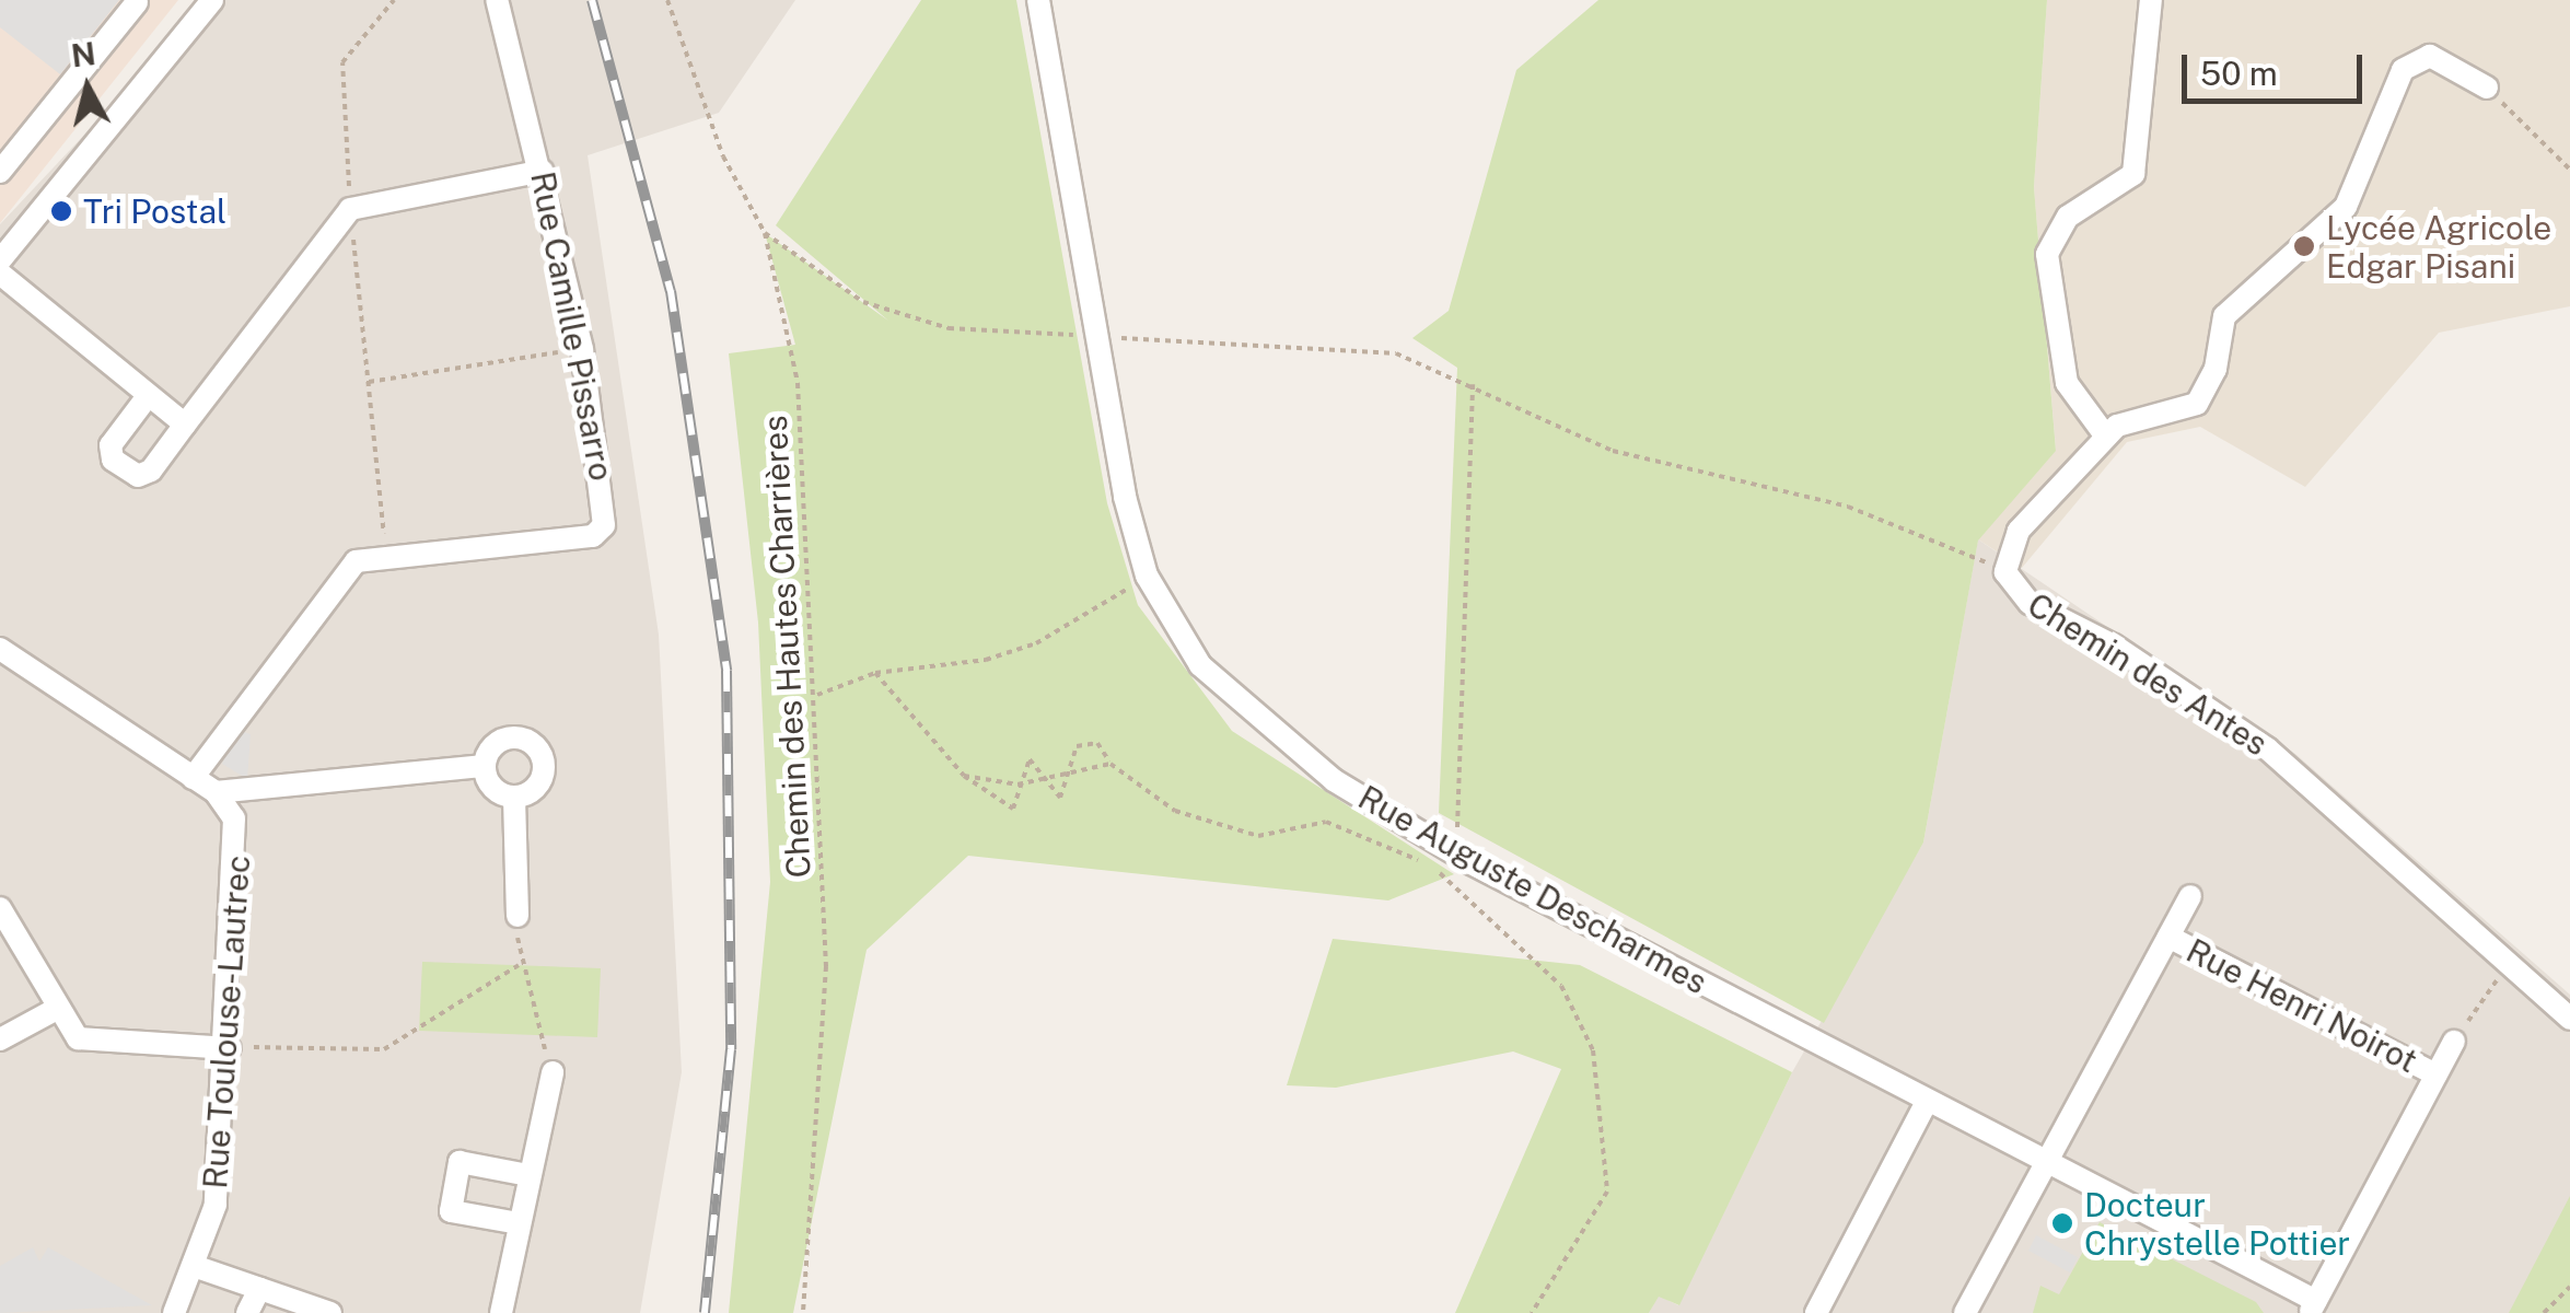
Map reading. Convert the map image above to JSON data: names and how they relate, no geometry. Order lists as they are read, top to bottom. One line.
{"streets":{"street":["Rue Camille Pissarro","Chemin des Antes","Rue Auguste Descharmes","Rue Henri Noirot","Rue Toulouse-Lautrec"],"path":["Chemin des Hautes Charrières"]},"crossings":[["Chemin des Antes","Rue Auguste Descharmes"],["Rue Auguste Descharmes","Rue Henri Noirot"]],"places":["Tri Postal","Lycée Agricole Edgar Pisani","Docteur Chrystelle Pottier"],"scale_bar":"50 m","north":"top"}
